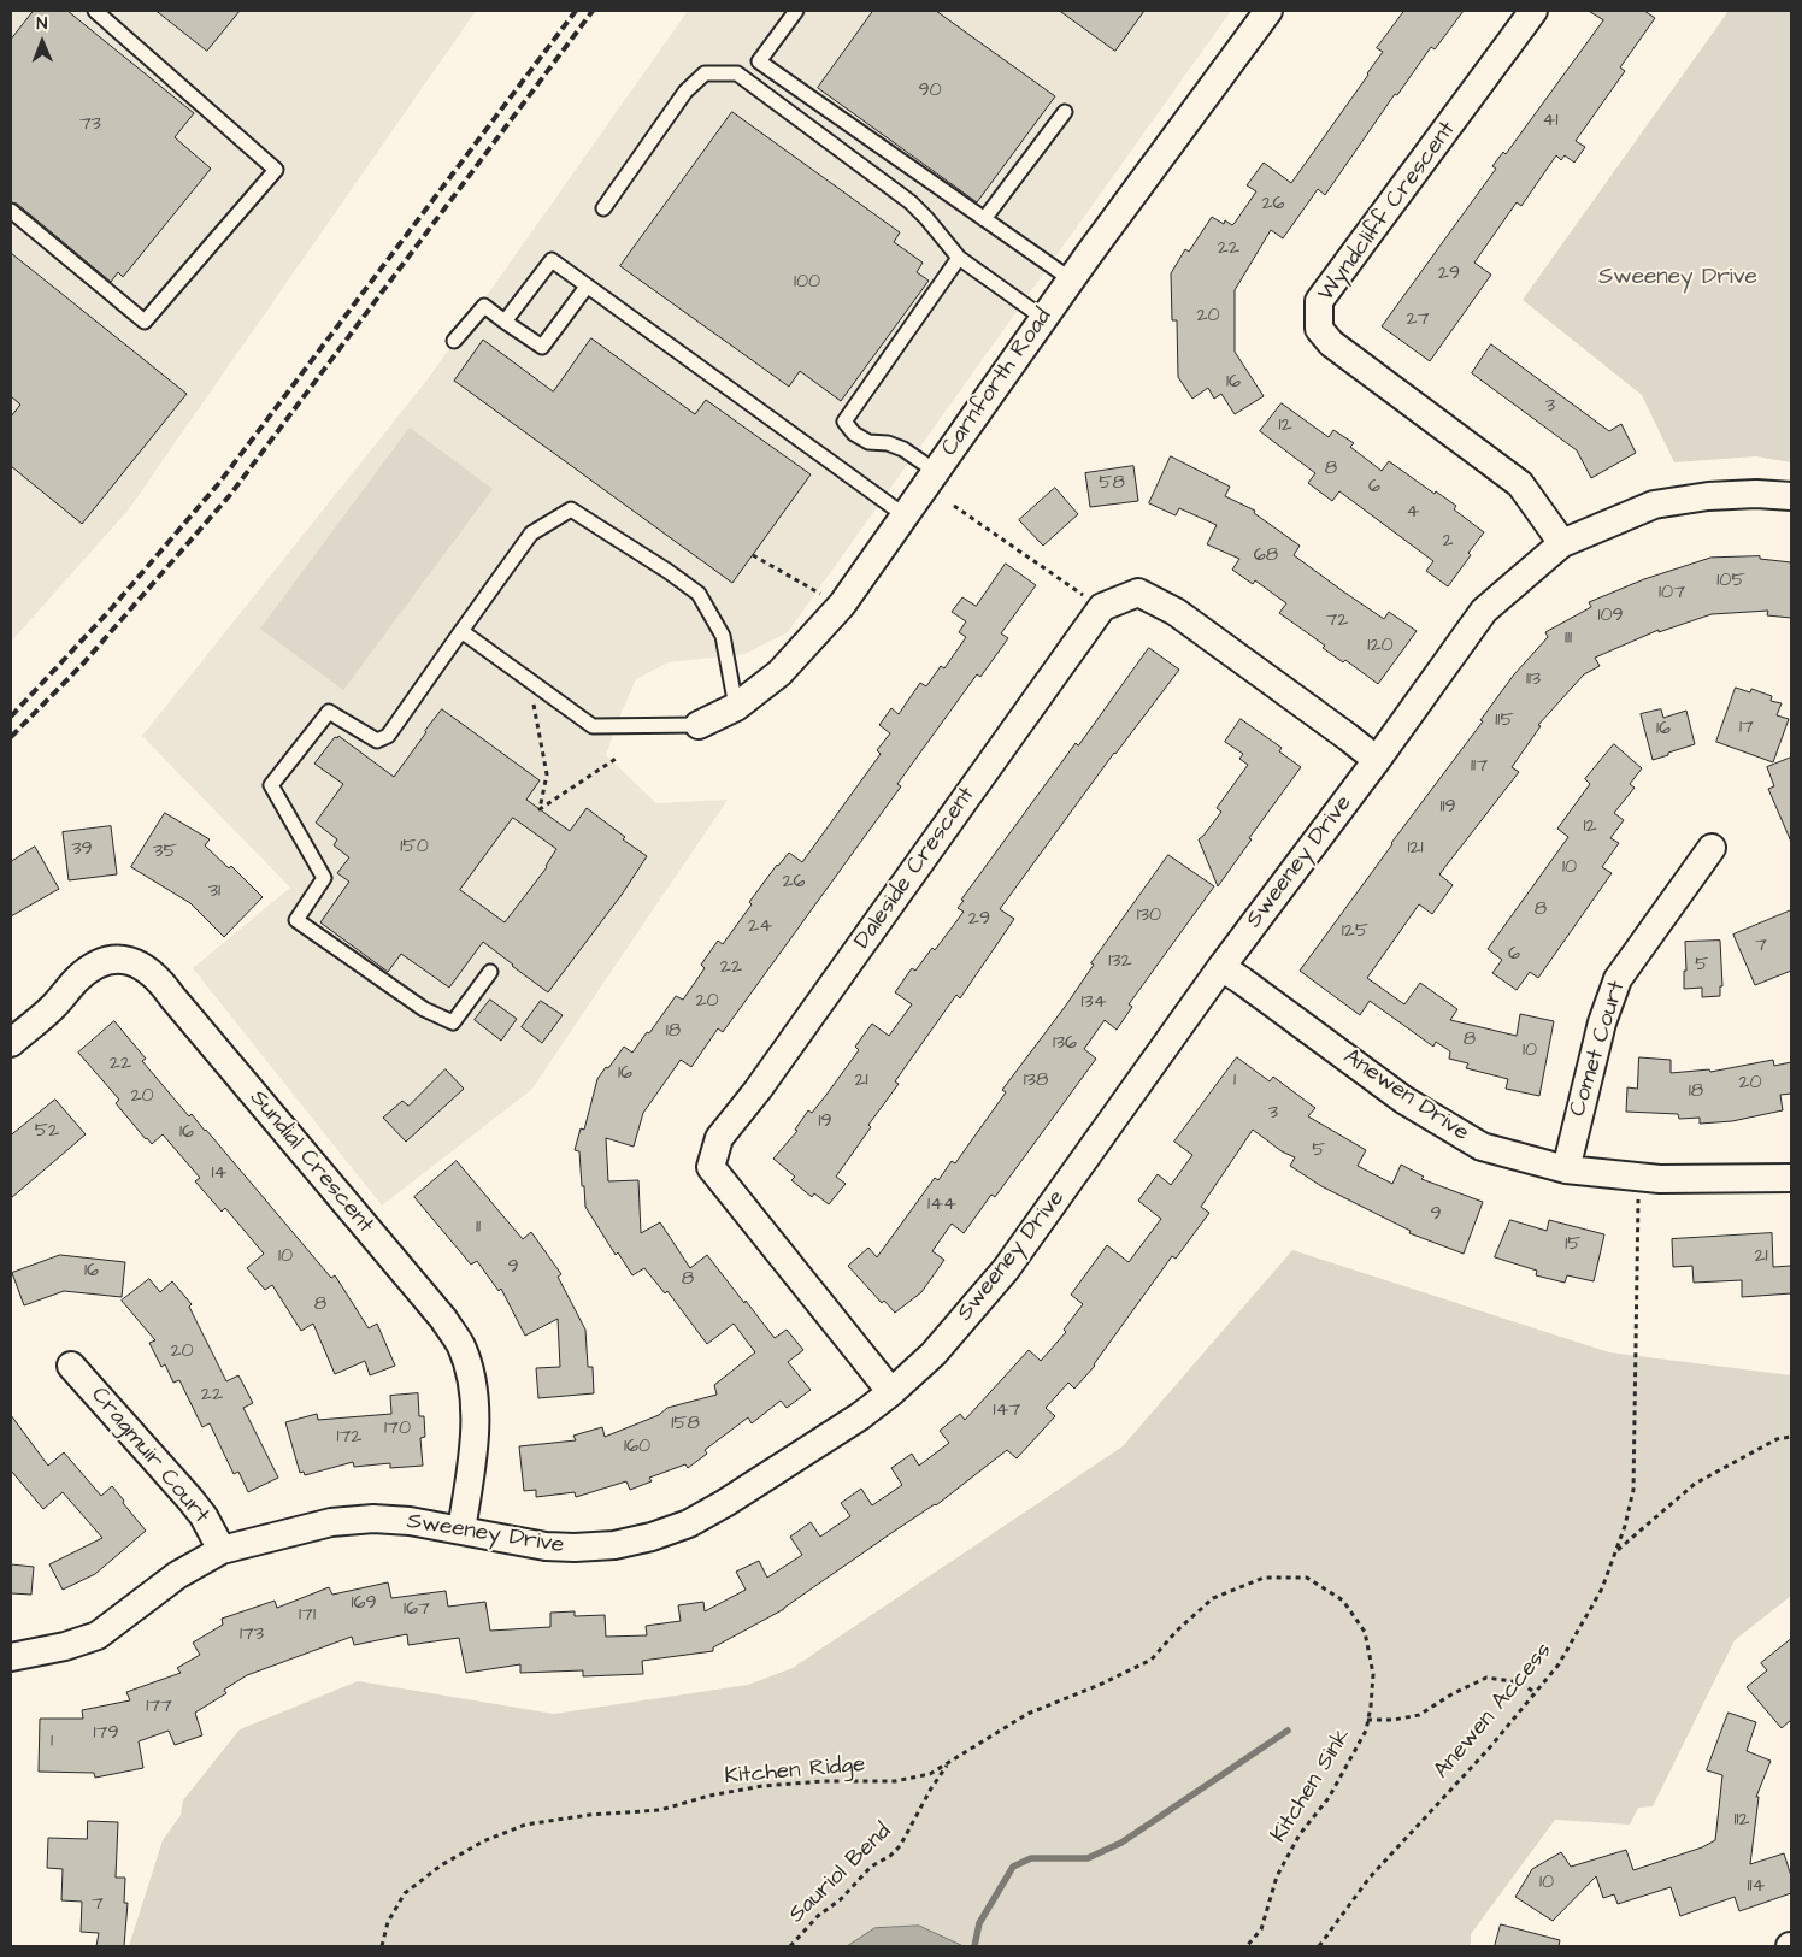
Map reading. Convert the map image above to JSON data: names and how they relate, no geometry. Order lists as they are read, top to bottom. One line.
{"streets":{"street":["Wyndcliff Crescent","Carnforth Road","Sweeney Drive","Daleside Crescent","Comet Court","Anewen Drive","Sundial Crescent","Cragmuir Court"],"path":["Anewen Access","Kitchen Ridge","Kitchen Sink","Sauriol Bend"]},"crossings":[["Wyndcliff Crescent","Sweeney Drive"],["Sweeney Drive","Daleside Crescent"],["Sweeney Drive","Anewen Drive"],["Sweeney Drive","Sundial Crescent"],["Sweeney Drive","Cragmuir Court"],["Comet Court","Anewen Drive"],["Anewen Drive","Anewen Access"],["Kitchen Ridge","Kitchen Sink"],["Kitchen Ridge","Sauriol Bend"]],"parks":["Sweeney Drive"],"house_numbers":["90","41","73","26","22","29","100","20","27","16","3","12","8","58","6","4","2","68","105","107","109","72","111","120","113","115","17","16","117","119","12","150","121","39","35","10","26","31","8","130","29","24","125","7","6","132","5","22","20","134","18","8","136","10","22","16","21","138","1","20","18","20","3","19","52","16","5","14","144","9","11","15","10","21","9","16","8","8","20","22","147","158","170","172","160","169","167","171","173","177","179","1","112","10","114","7"],"north":"top"}
